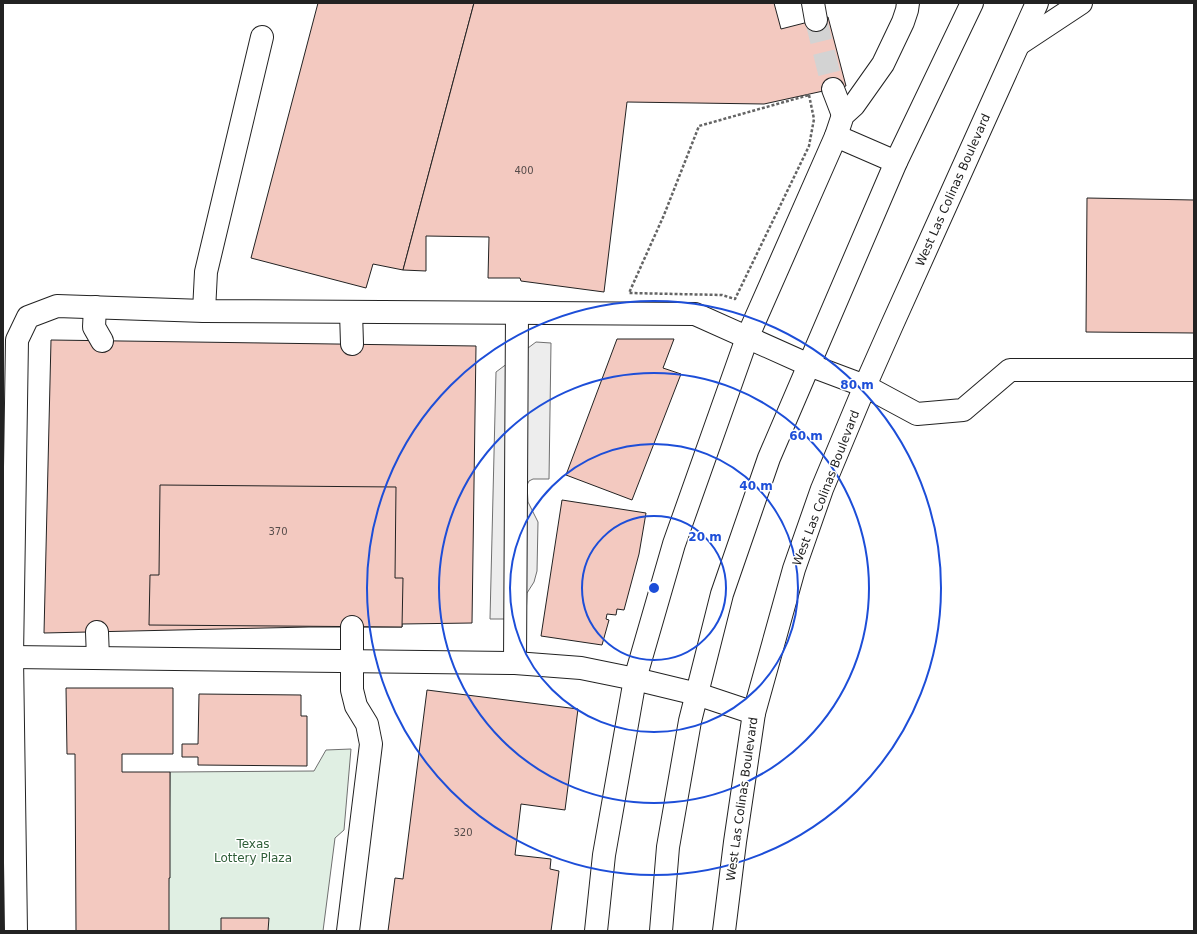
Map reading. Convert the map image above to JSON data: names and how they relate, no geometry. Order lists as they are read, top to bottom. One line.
{"streets":{"main road":["West Las Colinas Boulevard"]},"parks":["Texas Lottery Plaza"],"house_numbers":["400","370","320"],"rings":["80 m","60 m","40 m","20 m"]}
